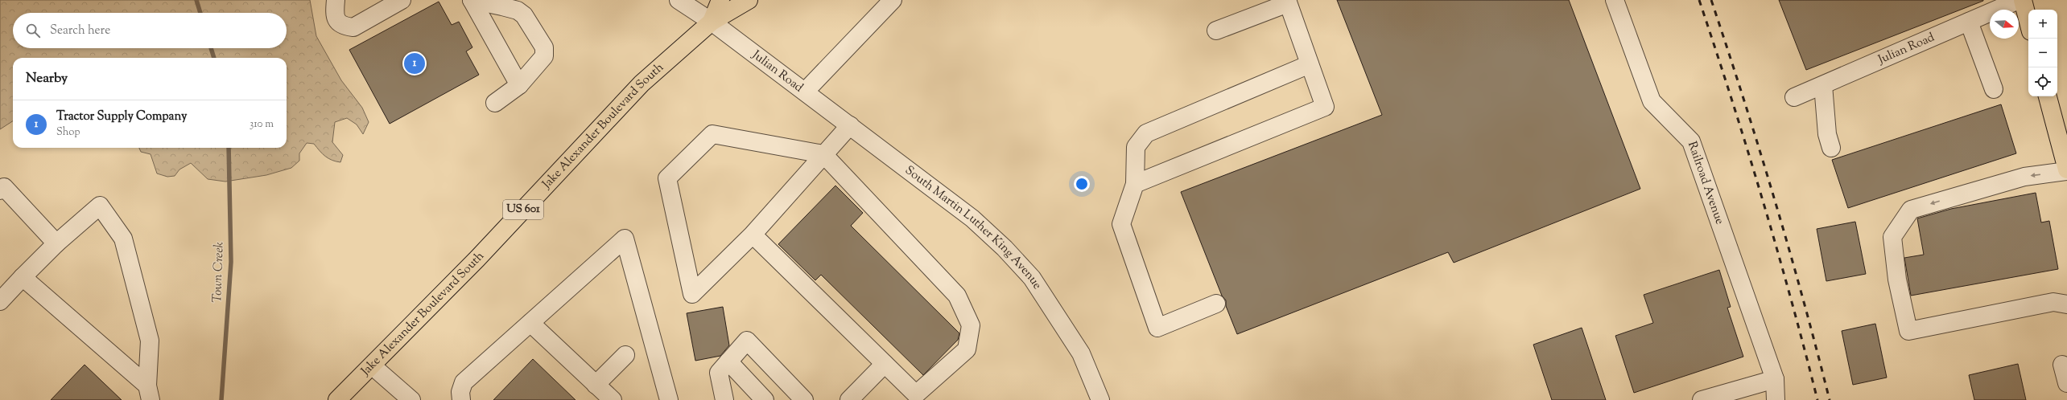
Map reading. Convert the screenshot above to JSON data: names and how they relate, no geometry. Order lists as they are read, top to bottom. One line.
{"streets":{"main road":["Jake Alexander Boulevard South","US 601"],"street":["Julian Road","Railroad Avenue","South Martin Luther King Avenue"]},"crossings":[["Julian Road","Jake Alexander Boulevard South"],["Julian Road","South Martin Luther King Avenue"]],"water":["Town Creek"],"north":"right","page":{"map_buttons":["+","−"],"search":"Search here","pins":"1","heading":"Nearby","list":[{"mark":"1","name":"Tractor Supply Company","note":"Shop","value":"310 m"}]}}
